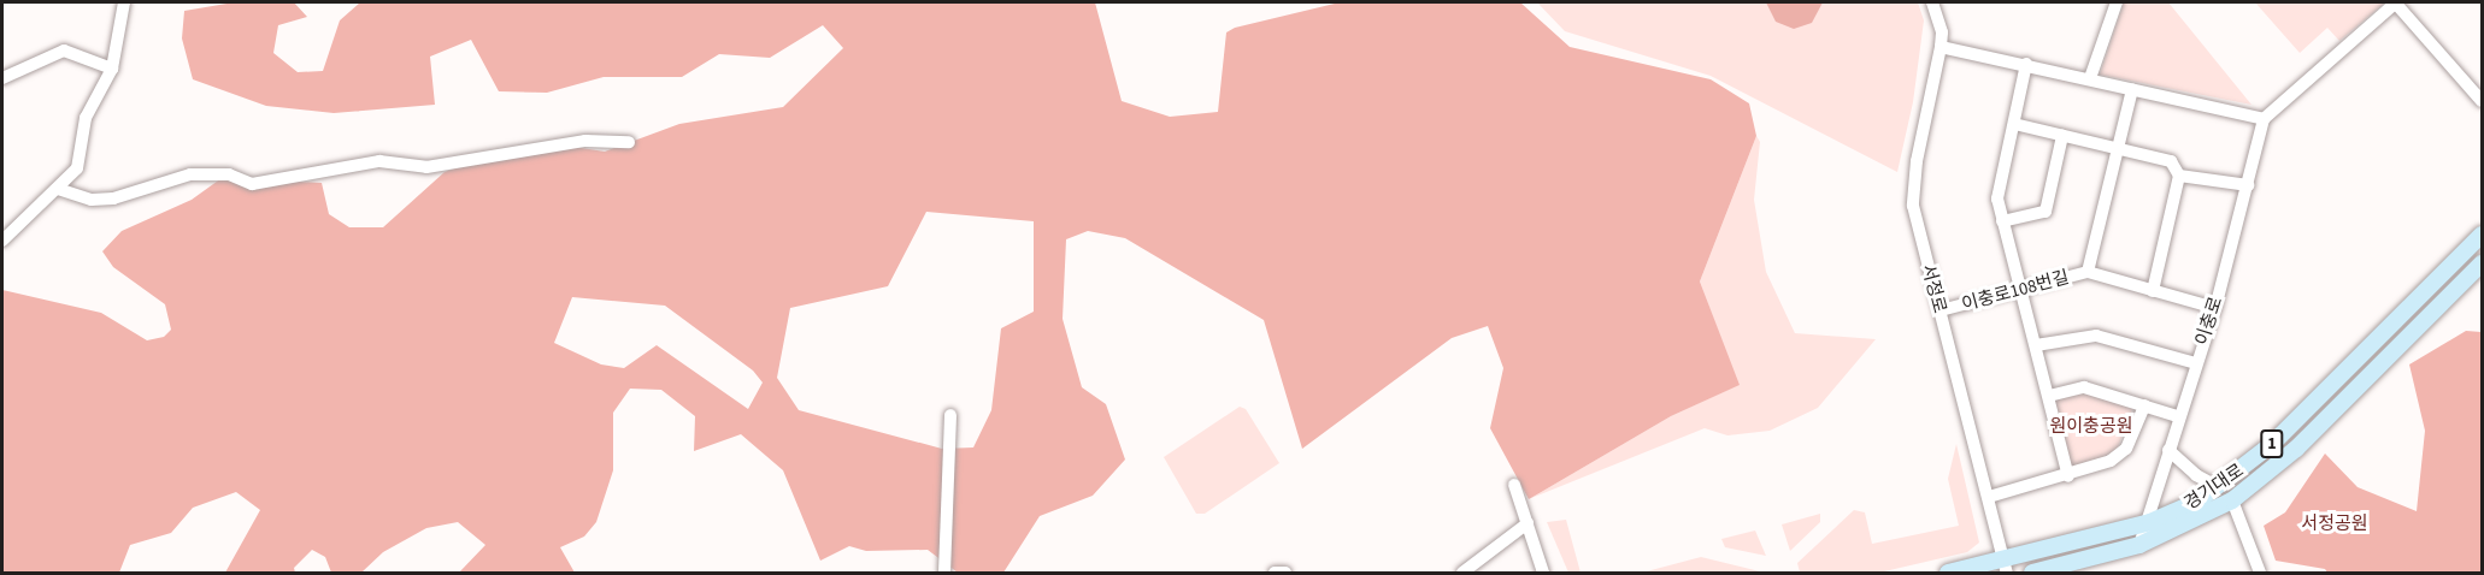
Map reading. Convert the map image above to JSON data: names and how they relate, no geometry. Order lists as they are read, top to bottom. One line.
{"streets":{"main road":["1","경기대로"],"street":["서정로","이충로108번길","이충로"]},"crossings":[["서정로","이충로108번길"],["서정로","경기대로"],["이충로108번길","이충로"],["이충로","경기대로"]],"parks":["원이충공원","서정공원"]}
